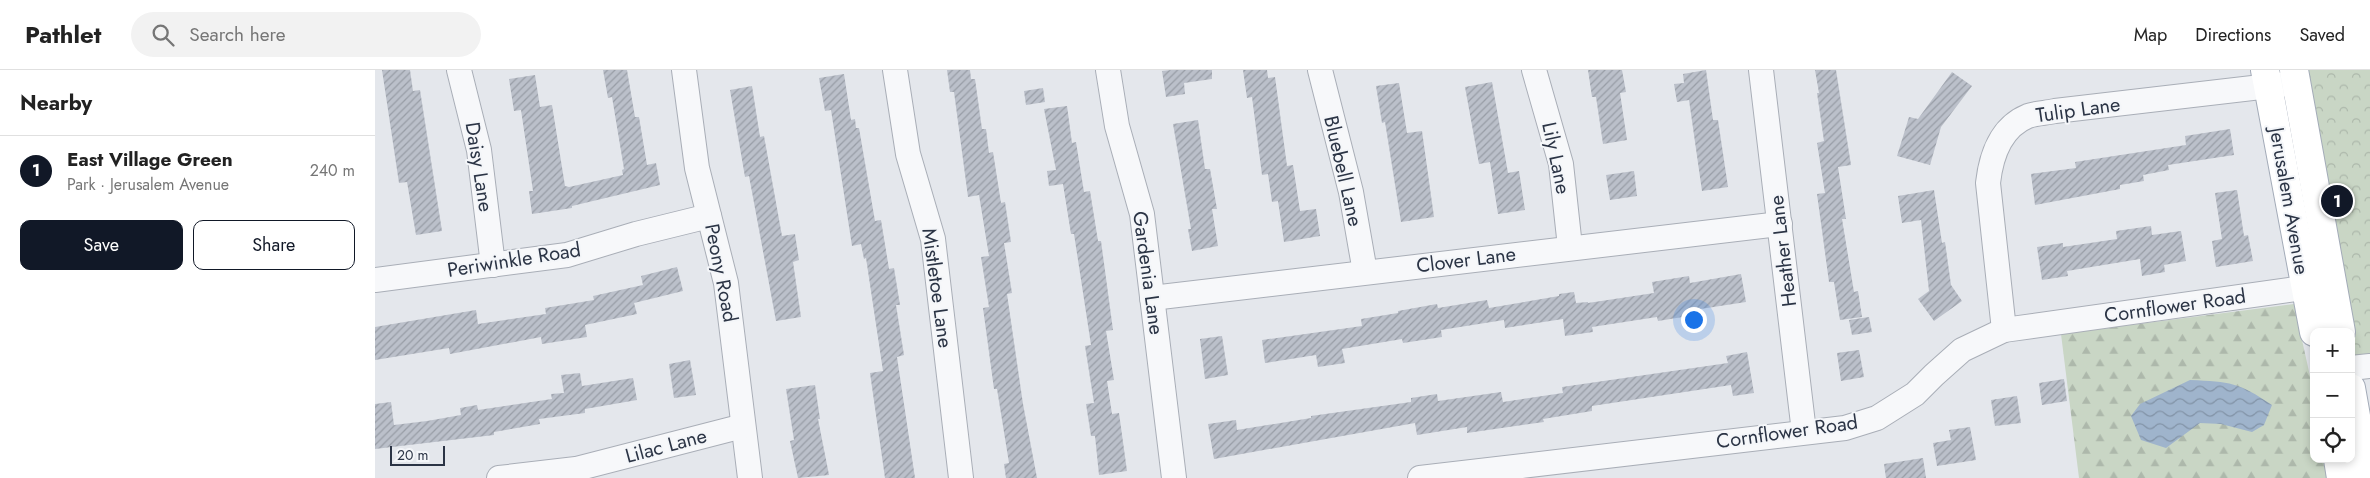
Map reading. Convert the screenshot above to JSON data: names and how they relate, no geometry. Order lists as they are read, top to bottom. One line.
{"streets":{"main road":["Jerusalem Avenue"],"street":["Tulip Lane","Lily Lane","Daisy Lane","Bluebell Lane","Heather Lane","Periwinkle Road","Clover Lane","Peony Road","Gardenia Lane","Mistletoe Lane","Cornflower Road","Lilac Lane"]},"crossings":[["Tulip Lane","Jerusalem Avenue"],["Tulip Lane","Cornflower Road"],["Lily Lane","Clover Lane"],["Daisy Lane","Periwinkle Road"],["Bluebell Lane","Clover Lane"],["Jerusalem Avenue","Cornflower Road"],["Heather Lane","Clover Lane"],["Heather Lane","Cornflower Road"],["Periwinkle Road","Peony Road"],["Clover Lane","Gardenia Lane"],["Peony Road","Lilac Lane"]],"scale_bar":"20 m","page":{"header":"Pathlet","search":"Search here","nav":["Map","Directions","Saved"],"heading":"Nearby","list":[{"mark":"1","name":"East Village Green","note":"Park · Jerusalem Avenue","value":"240 m"}],"pins":"1","buttons":["Save","Share"],"map_buttons":["+","−"],"scale":"20 m"}}
